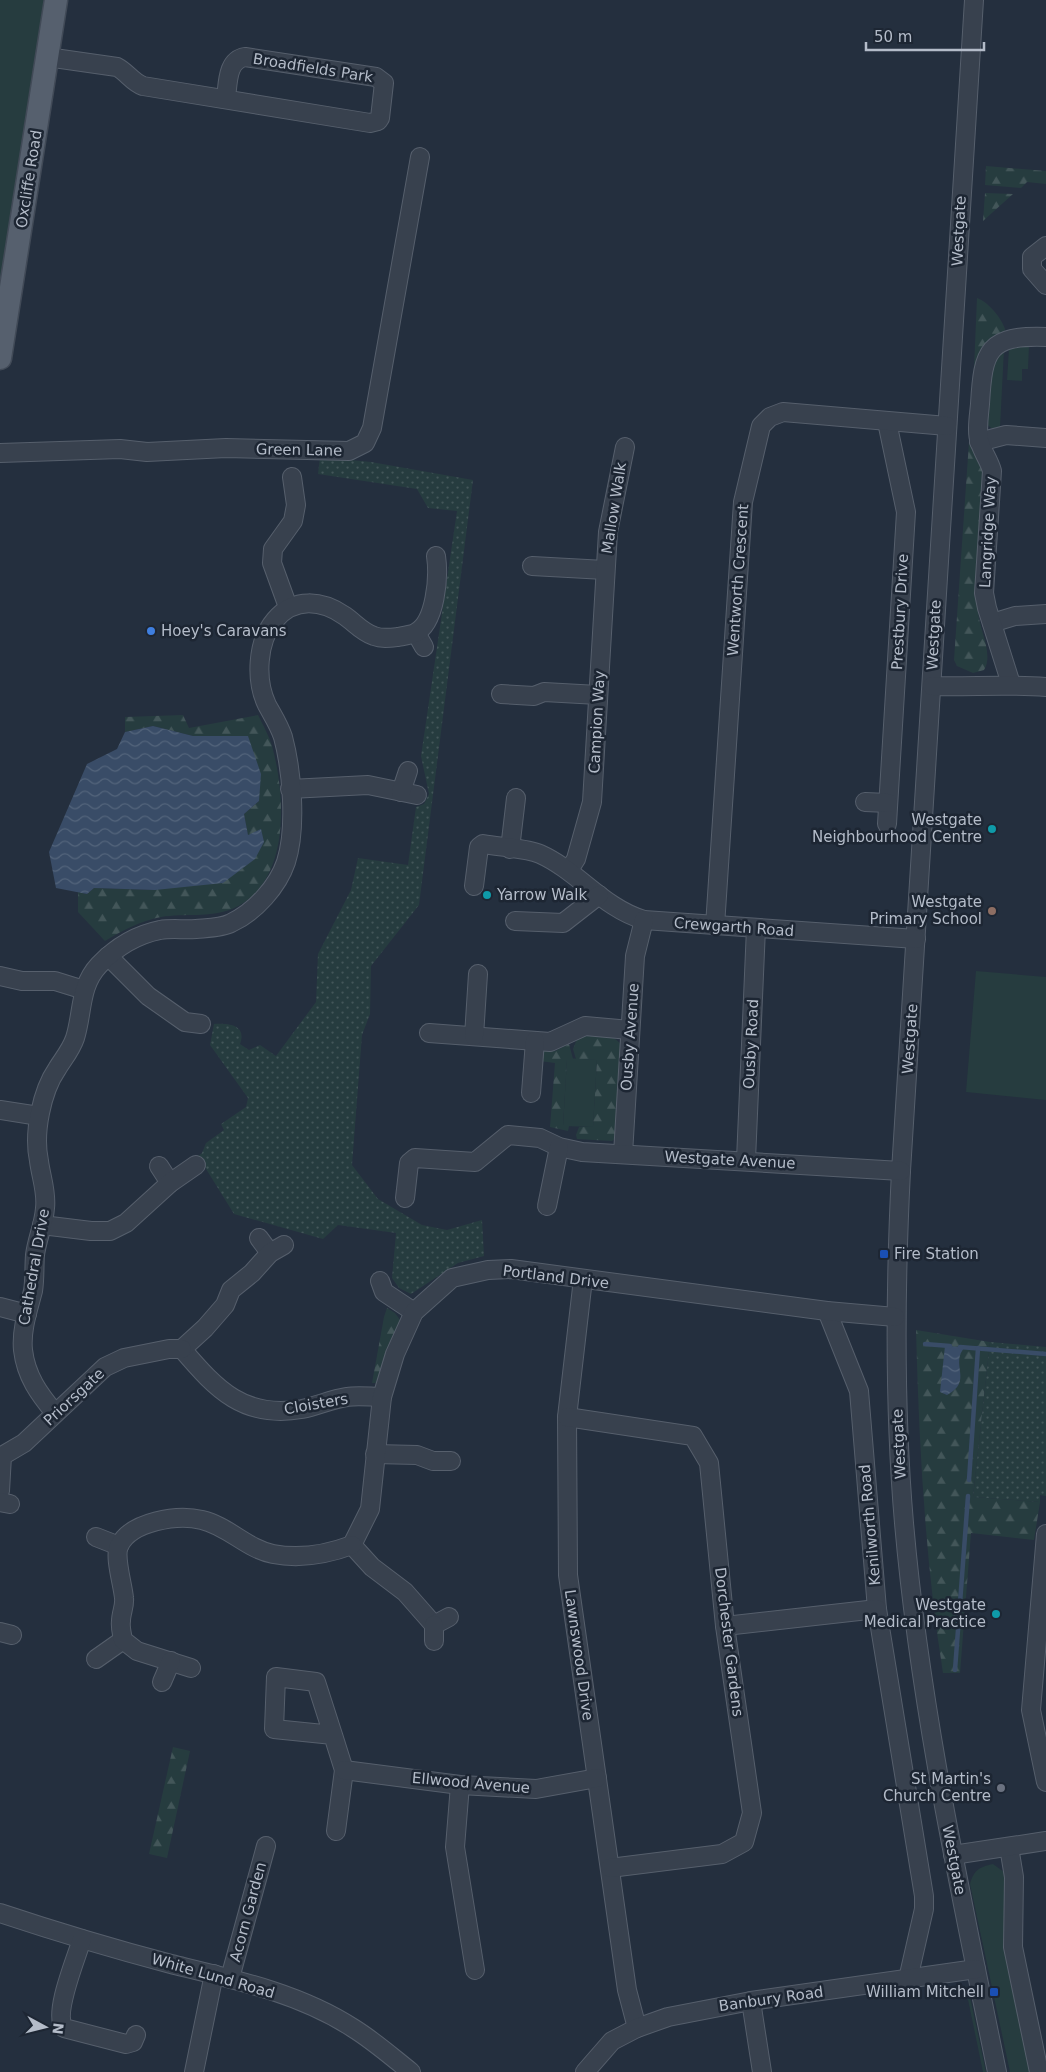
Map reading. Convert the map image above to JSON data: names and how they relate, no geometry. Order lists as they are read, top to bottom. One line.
{"streets":{"main road":["Oxcliffe Road"],"street":["Broadfields Park","Westgate","Green Lane","Mallow Walk","Langridge Way","Wentworth Crescent","Prestbury Drive","Campion Way","Crewgarth Road","Ousby Avenue","Ousby Road","Westgate Avenue","Cathedral Drive","Portland Drive","Priorsgate","Cloisters","Kenilworth Road","Dorchester Gardens","Lawnswood Drive","Ellwood Avenue","Acorn Garden","White Lund Road","Banbury Road"]},"crossings":[["Broadfields Park","Oxcliffe Road"],["Westgate","Wentworth Crescent"],["Westgate","Crewgarth Road"],["Westgate","Westgate Avenue"],["Westgate","Portland Drive"],["Westgate","Banbury Road"],["Mallow Walk","Campion Way"],["Wentworth Crescent","Prestbury Drive"],["Wentworth Crescent","Crewgarth Road"],["Campion Way","Crewgarth Road"],["Crewgarth Road","Ousby Avenue"],["Crewgarth Road","Ousby Road"],["Ousby Avenue","Westgate Avenue"],["Ousby Road","Westgate Avenue"],["Cathedral Drive","Priorsgate"],["Portland Drive","Cloisters"],["Portland Drive","Kenilworth Road"],["Portland Drive","Lawnswood Drive"],["Priorsgate","Cloisters"],["Kenilworth Road","Banbury Road"],["Dorchester Gardens","Lawnswood Drive"],["Lawnswood Drive","Ellwood Avenue"],["Lawnswood Drive","Banbury Road"],["Acorn Garden","White Lund Road"]],"places":{"other":["Hoey's Caravans","Westgate Neighbourhood Centre","Yarrow Walk","Westgate Primary School","Westgate Medical Practice","St Martin's Church Centre"],"transit":["Fire Station","William Mitchell"]},"scale_bar":"50 m","north":"right"}
